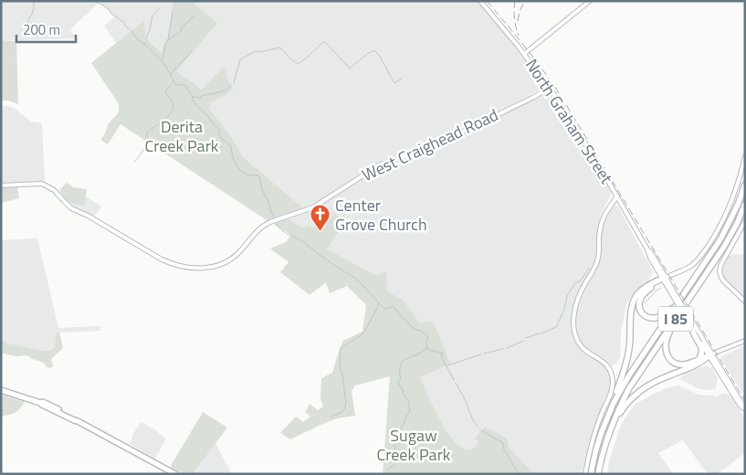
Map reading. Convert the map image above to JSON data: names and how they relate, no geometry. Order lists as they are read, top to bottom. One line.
{"streets":{"highway":["I 85"],"street":["North Graham Street","West Craighead Road"]},"crossings":[["North Graham Street","West Craighead Road"]],"parks":["Derita Creek Park","Sugaw Creek Park"],"places":{"church":["Center Grove Church"]},"scale_bar":"200 m"}
